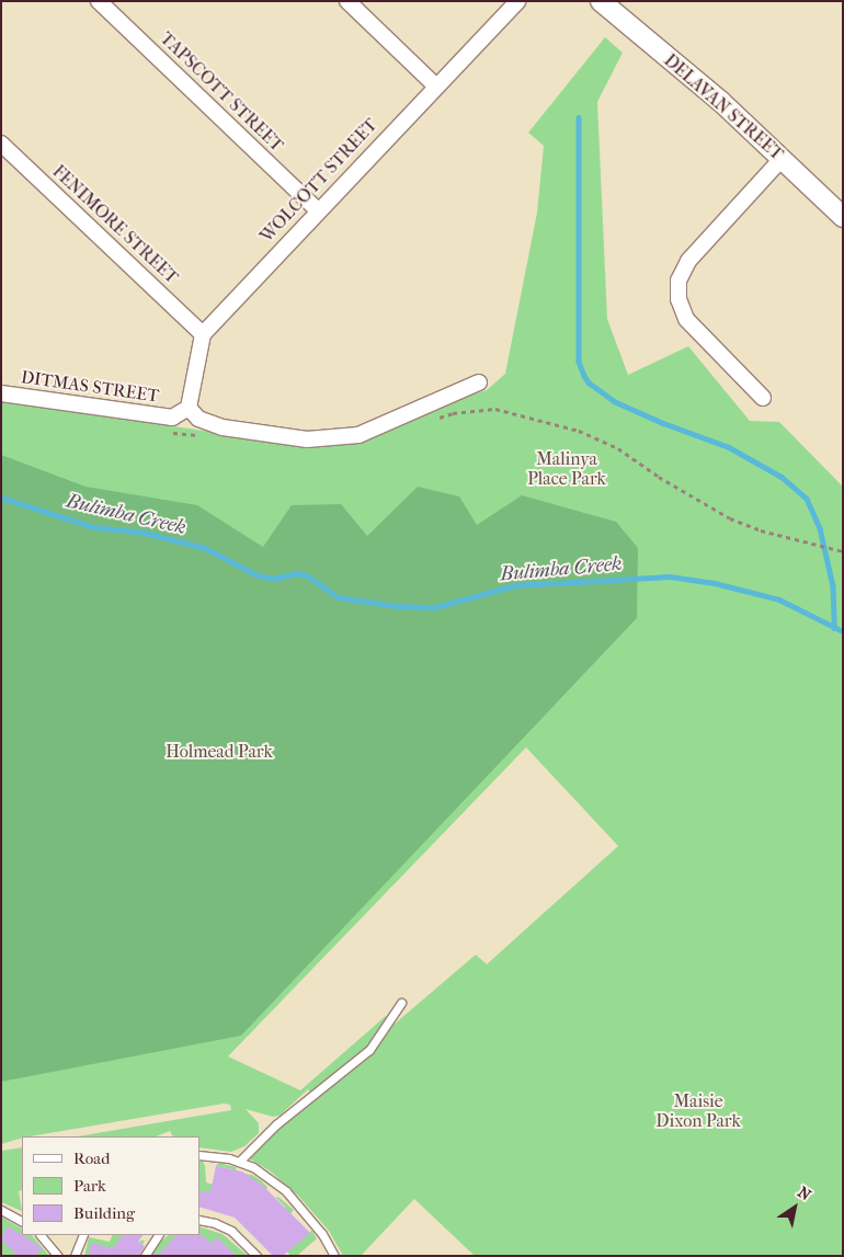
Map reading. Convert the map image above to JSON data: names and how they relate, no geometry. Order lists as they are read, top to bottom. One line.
{"streets":{"street":["TAPSCOTT STREET","DELAVAN STREET","WOLCOTT STREET","FENIMORE STREET","DITMAS STREET"]},"crossings":[["TAPSCOTT STREET","WOLCOTT STREET"],["WOLCOTT STREET","FENIMORE STREET"]],"water":["Bulimba Creek"],"parks":["Malinya Place Park","Holmead Park","Maisie Dixon Park"],"legend":["Road","Park","Building"],"north":"top right"}
